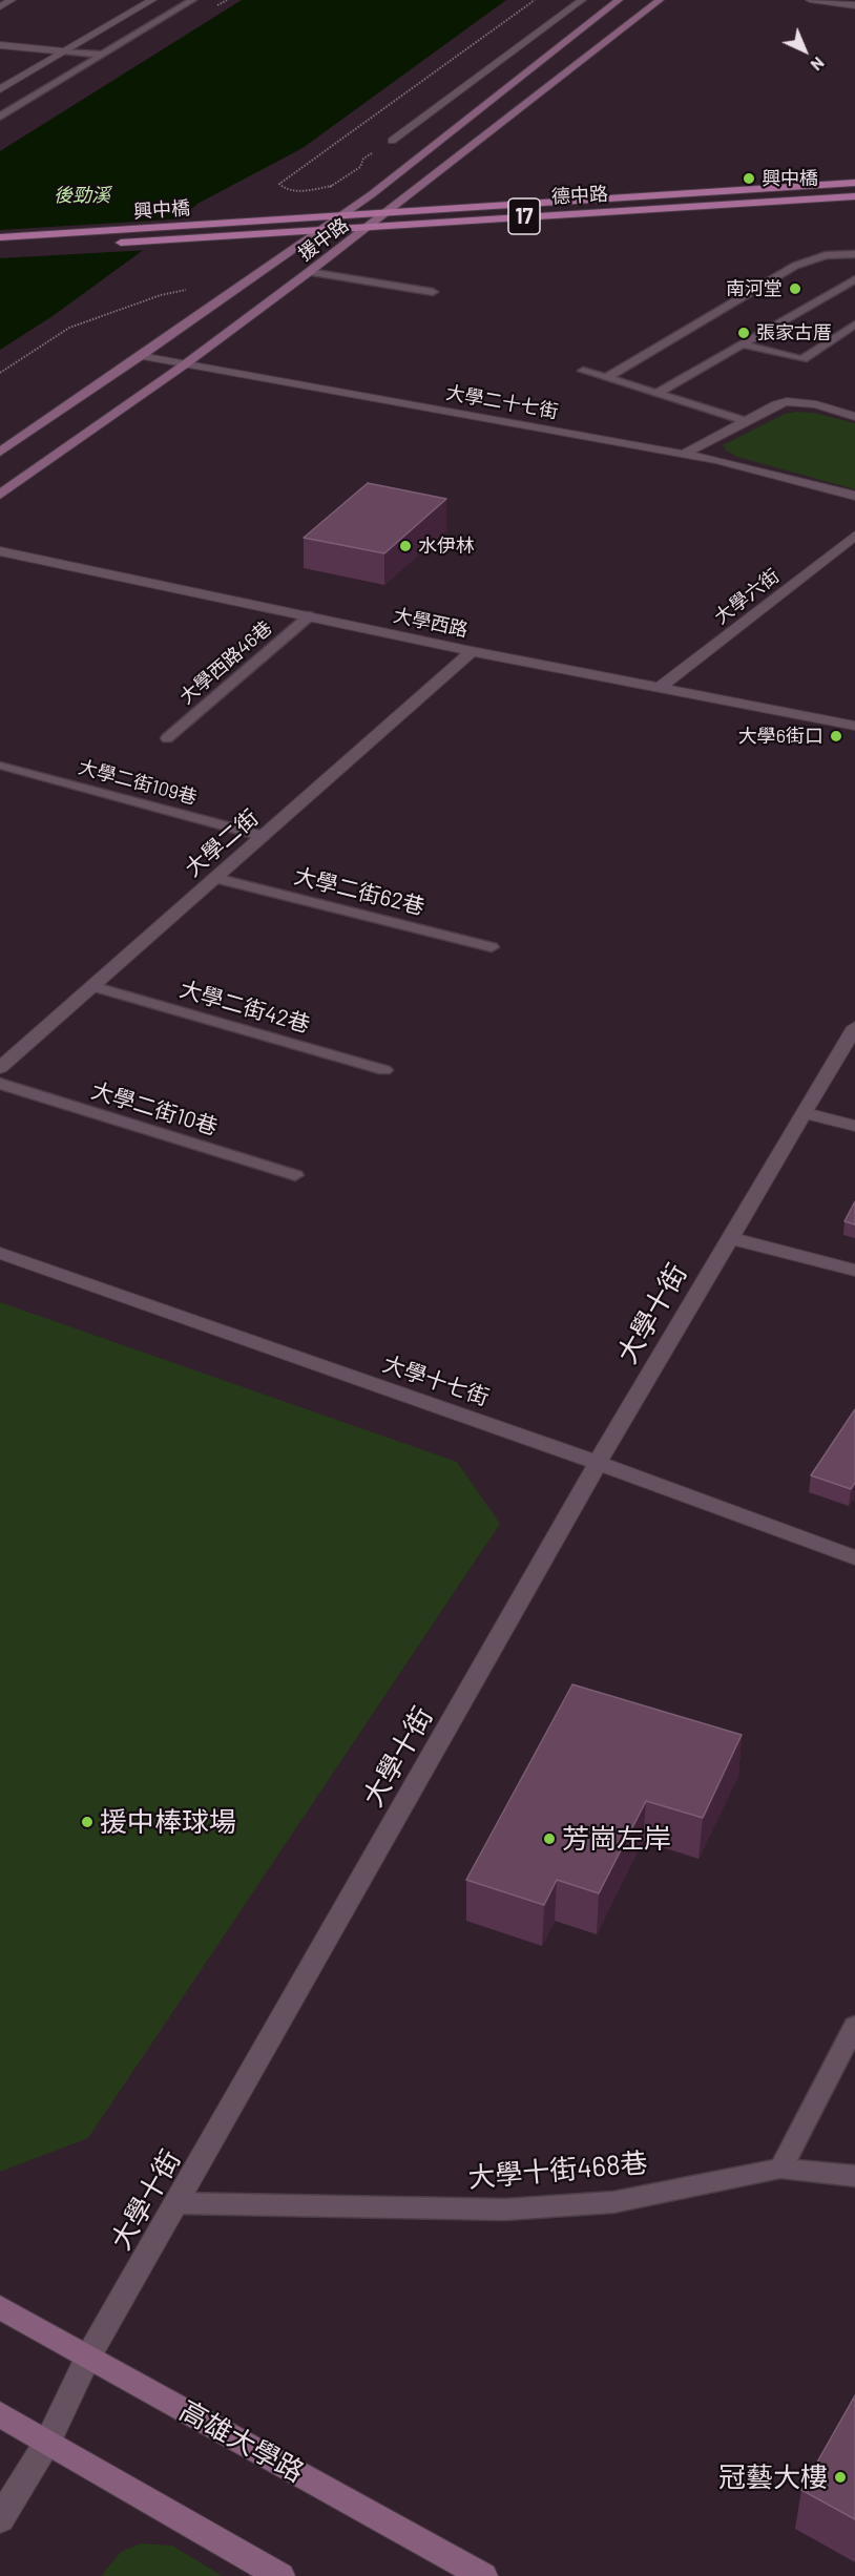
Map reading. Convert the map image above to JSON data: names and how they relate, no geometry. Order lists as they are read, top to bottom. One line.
{"streets":{"main road":["德中路","興中橋","17"],"street":["援中路","大學二十七街","大學六街","大學西路","大學二街","大學十街","大學十七街","高雄大學路"],"lane":["大學西路46巷","大學二街109巷","大學二街62巷","大學二街42巷","大學二街10巷","大學十街468巷"]},"crossings":[["德中路","興中橋"],["德中路","援中路"],["援中路","大學二十七街"],["大學六街","大學西路"],["大學西路","大學西路46巷"],["大學西路","大學二街"],["大學二街109巷","大學二街"],["大學二街","大學二街62巷"],["大學二街","大學二街42巷"],["大學十街","大學十七街"],["大學十街","大學十街468巷"],["大學十街","高雄大學路"]],"water":["後勁溪"],"places":["興中橋","南河堂","張家古厝","水伊林","大學6街口","援中棒球場","芳崗左岸","冠藝大樓"],"north":"bottom right"}
